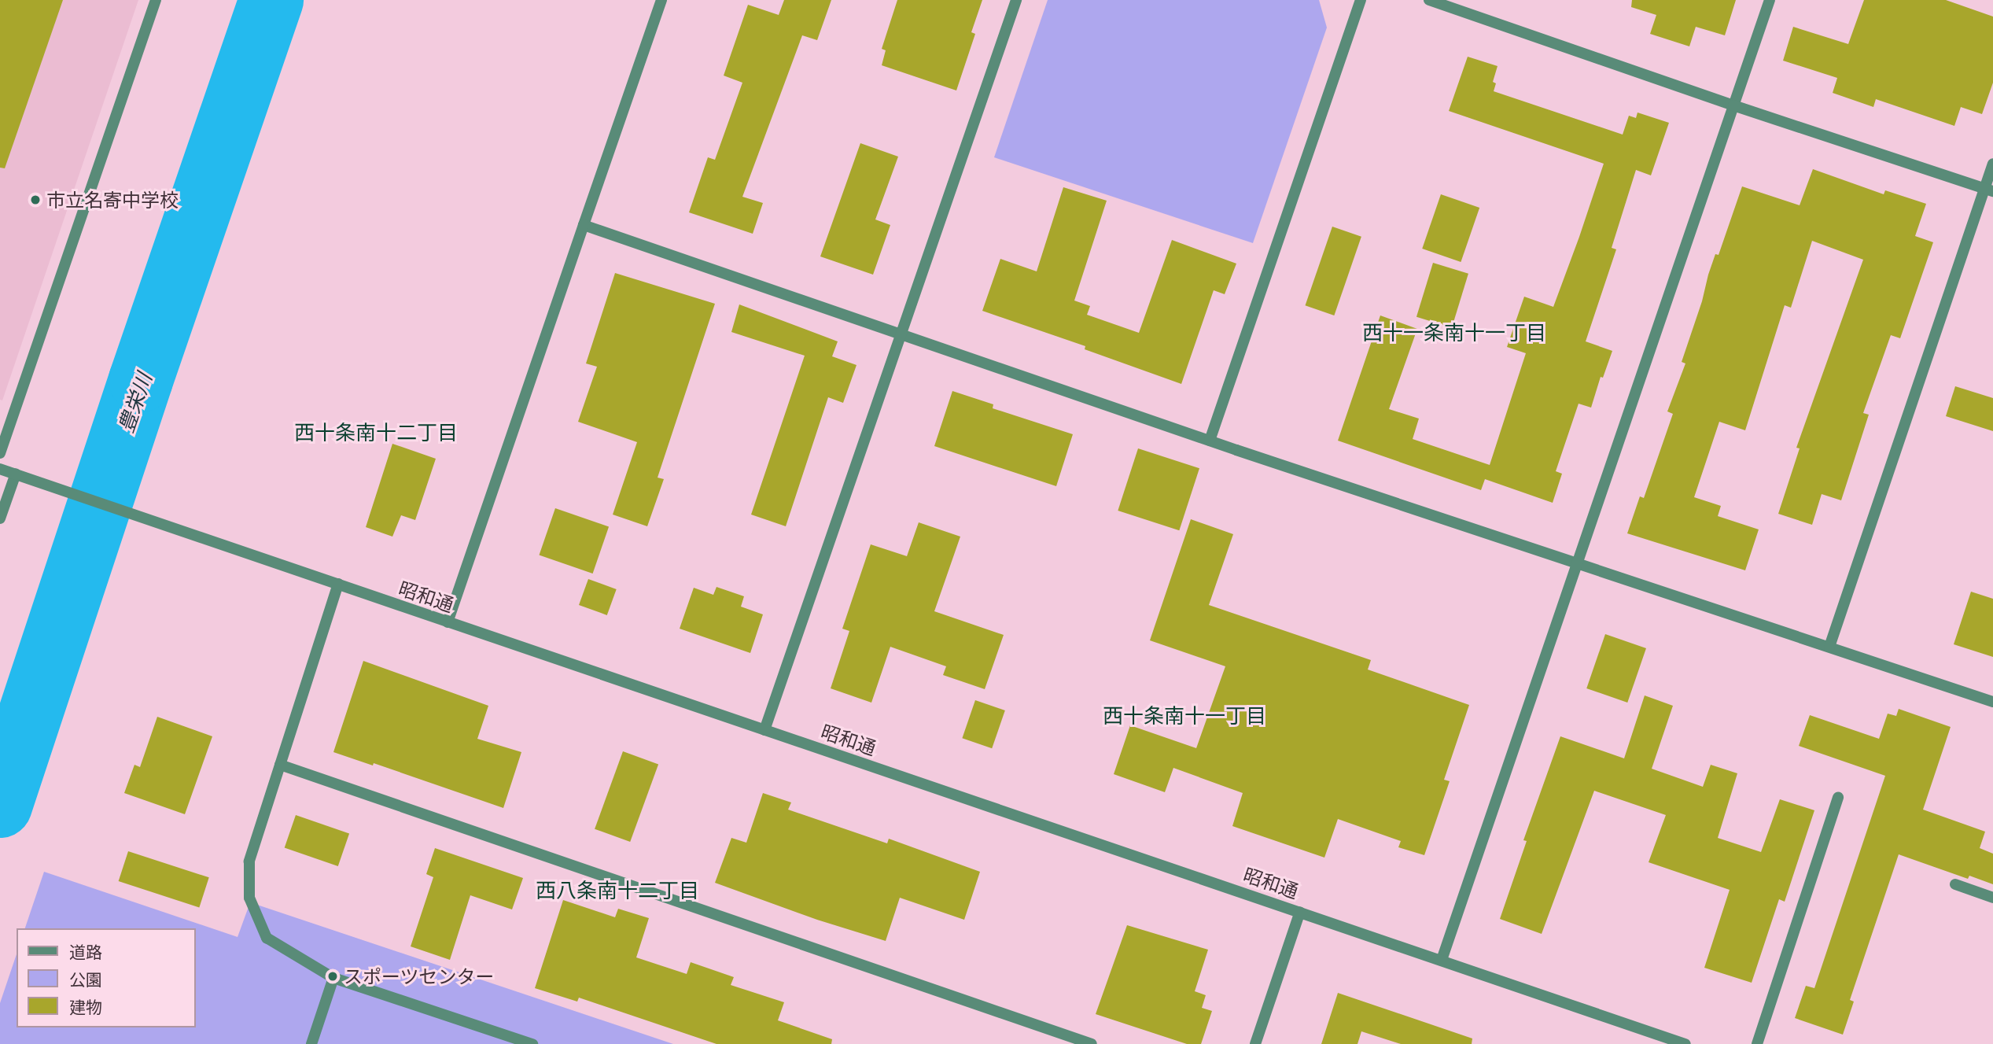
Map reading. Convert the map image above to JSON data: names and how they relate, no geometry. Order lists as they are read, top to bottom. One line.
{"streets":{"street":["昭和通"]},"districts":["西十一条南十一丁目","西十条南十二丁目","西十条南十一丁目","西八条南十二丁目"],"water":["豊栄川"],"places":["市立名寄中学校","スポーツセンター"],"legend":["道路","公園","建物"]}
